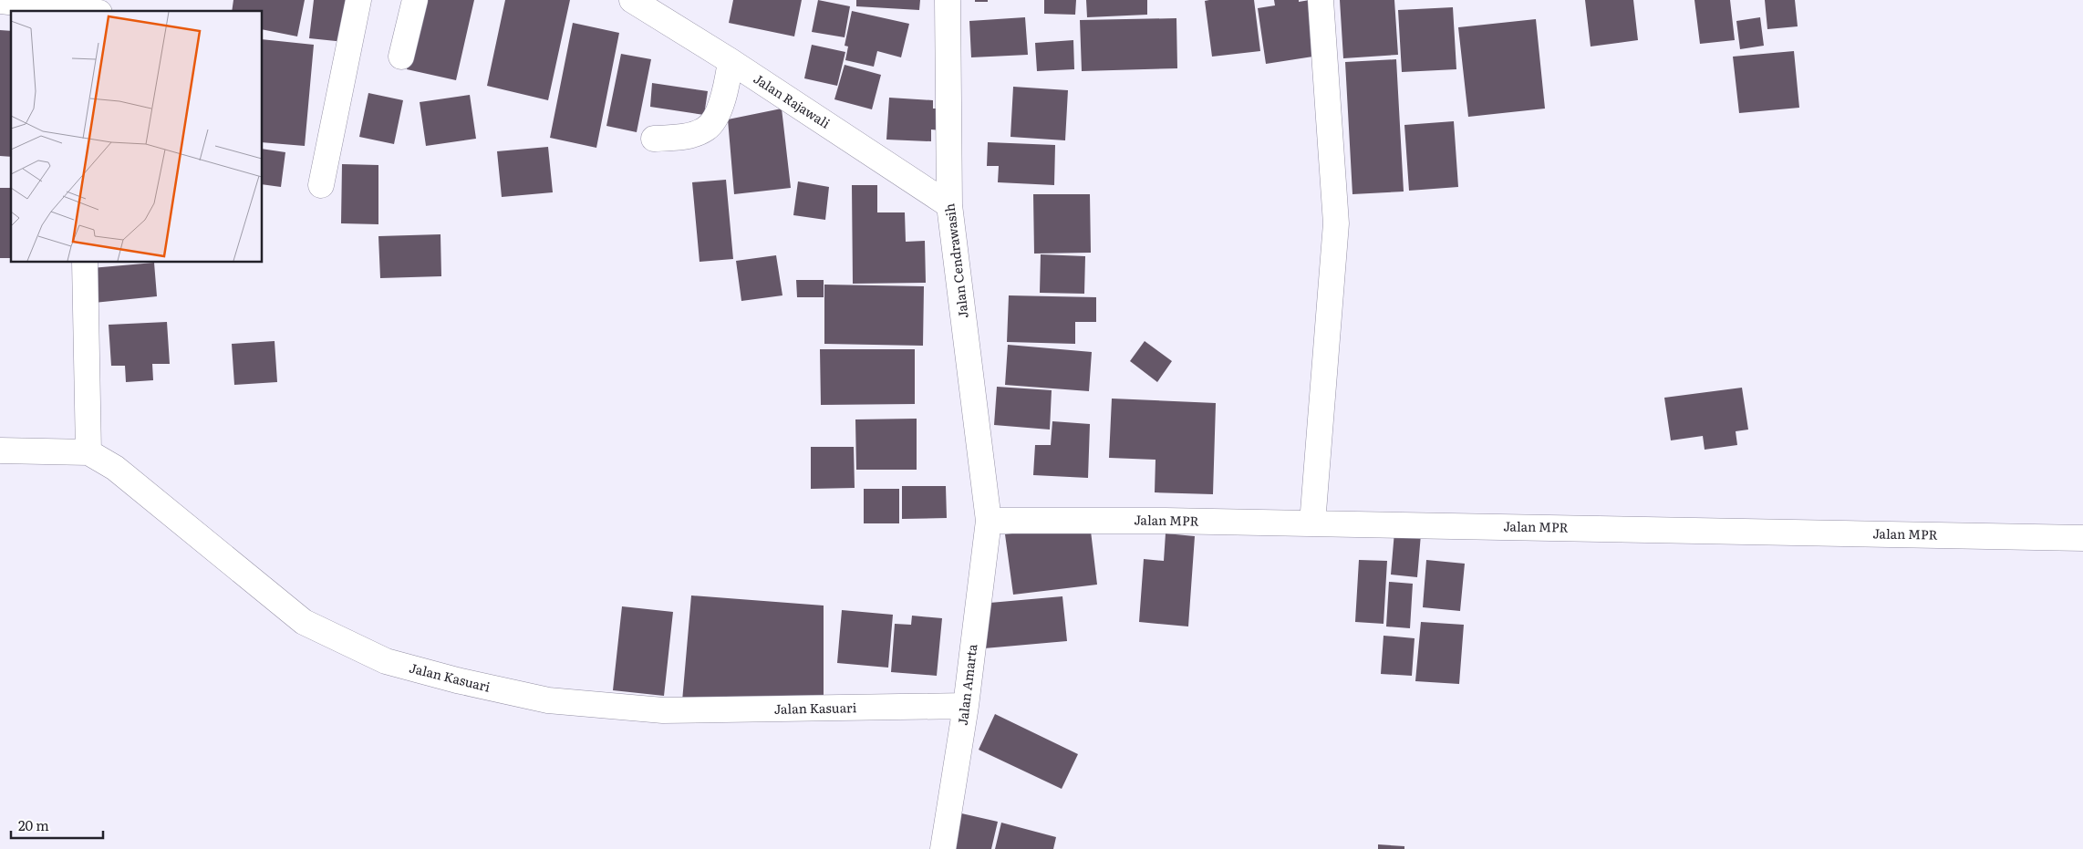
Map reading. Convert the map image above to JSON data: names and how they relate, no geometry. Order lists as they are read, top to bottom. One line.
{"streets":{"street":["Jalan Rajawali","Jalan Cendrawasih","Jalan MPR","Jalan Kasuari","Jalan Amarta"]},"crossings":[["Jalan Rajawali","Jalan Cendrawasih"],["Jalan Cendrawasih","Jalan MPR"],["Jalan Cendrawasih","Jalan Amarta"],["Jalan MPR","Jalan Amarta"],["Jalan Kasuari","Jalan Amarta"]],"scale_bar":"20 m"}
